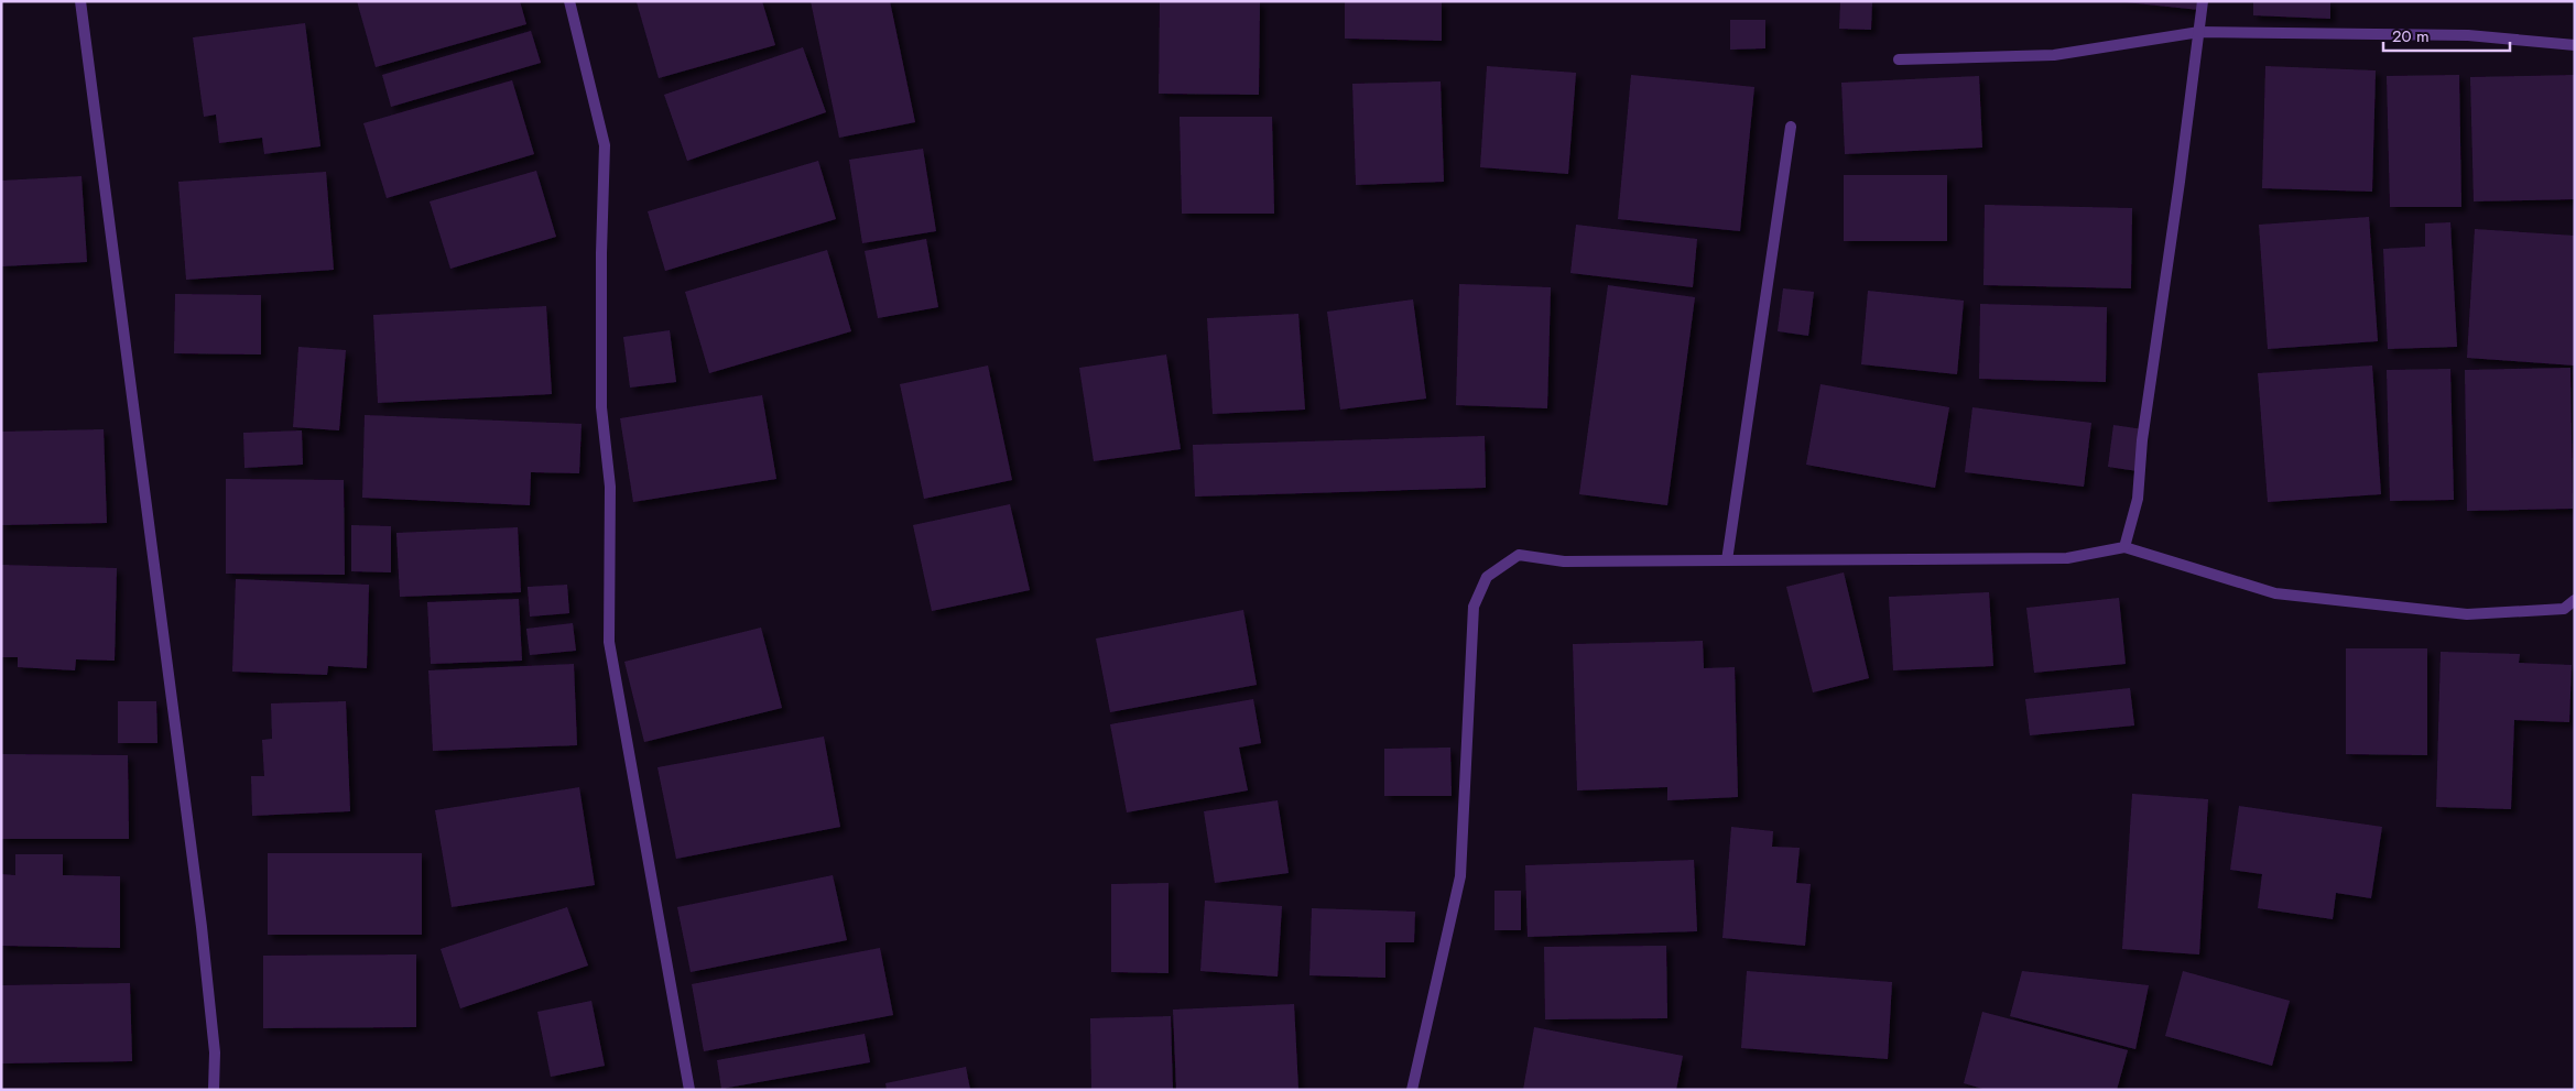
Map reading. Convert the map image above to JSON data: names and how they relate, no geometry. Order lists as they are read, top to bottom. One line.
{"scale_bar":"20 m"}
